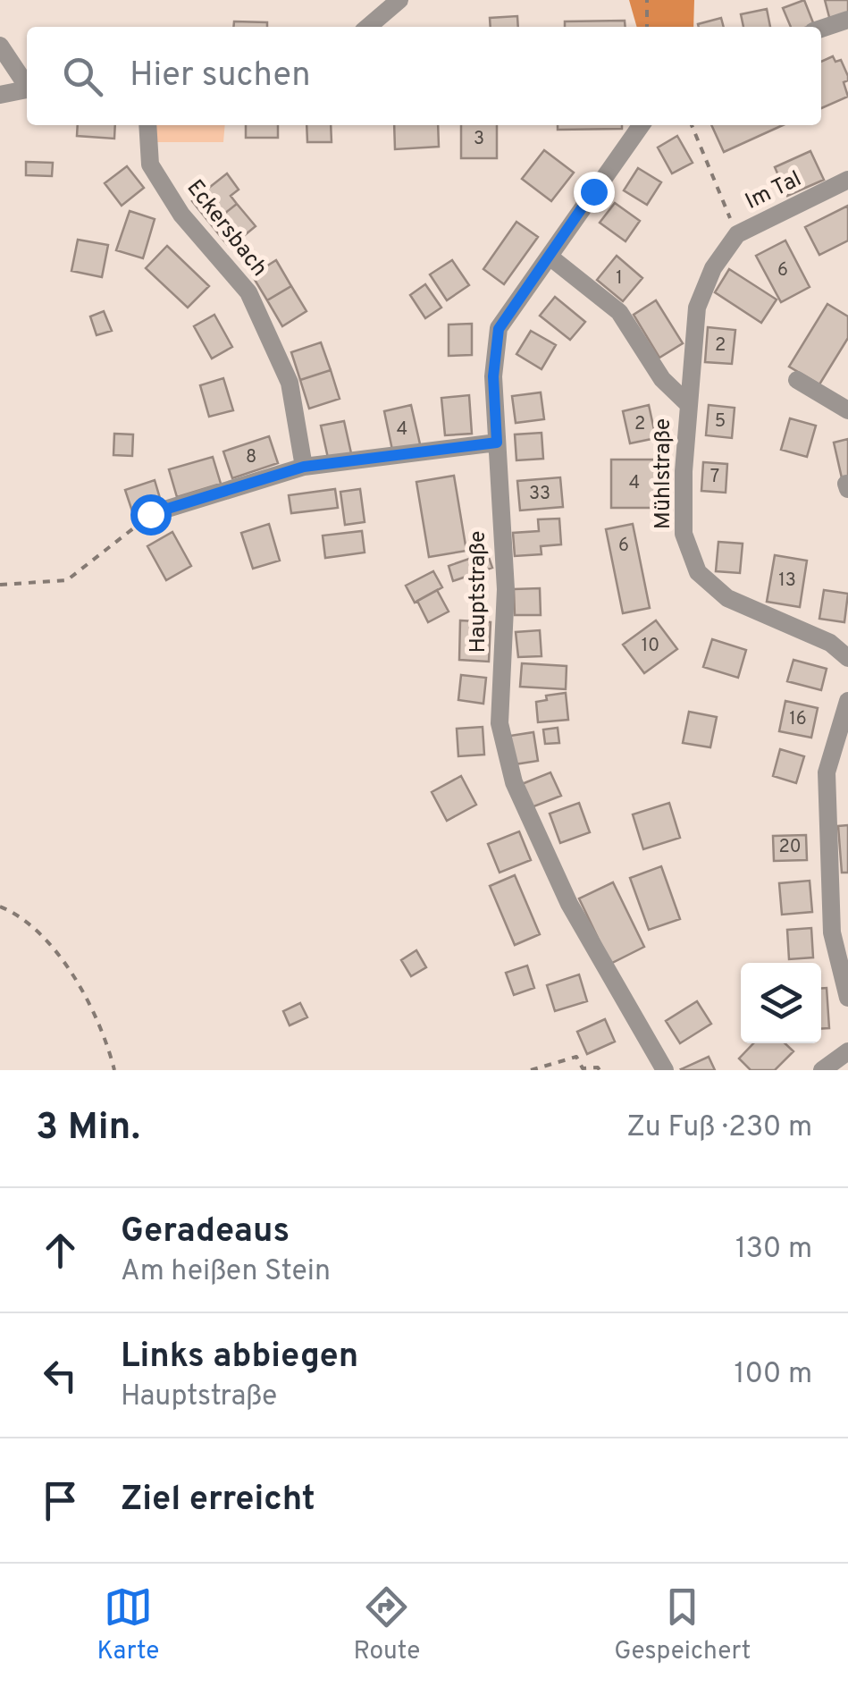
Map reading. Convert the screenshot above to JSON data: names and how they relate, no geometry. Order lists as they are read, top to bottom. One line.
{"streets":{"street":["Im Tal","Eckersbach","Mühlstraße","Hauptstraße"]},"crossings":[["Im Tal","Mühlstraße"],["Mühlstraße","Hauptstraße"]],"house_numbers":["3","6","1","2","5","2","4","8","7","4","33","6","13","10","16","20"],"page":{"search":"Hier suchen","heading":["3 Min.","Zu Fuß · 230 m"],"list":[["Geradeaus","Am heißen Stein","130 m"],["Links abbiegen","Hauptstraße","100 m"],"Ziel erreicht"],"nav":["Karte","Route","Gespeichert"]}}
